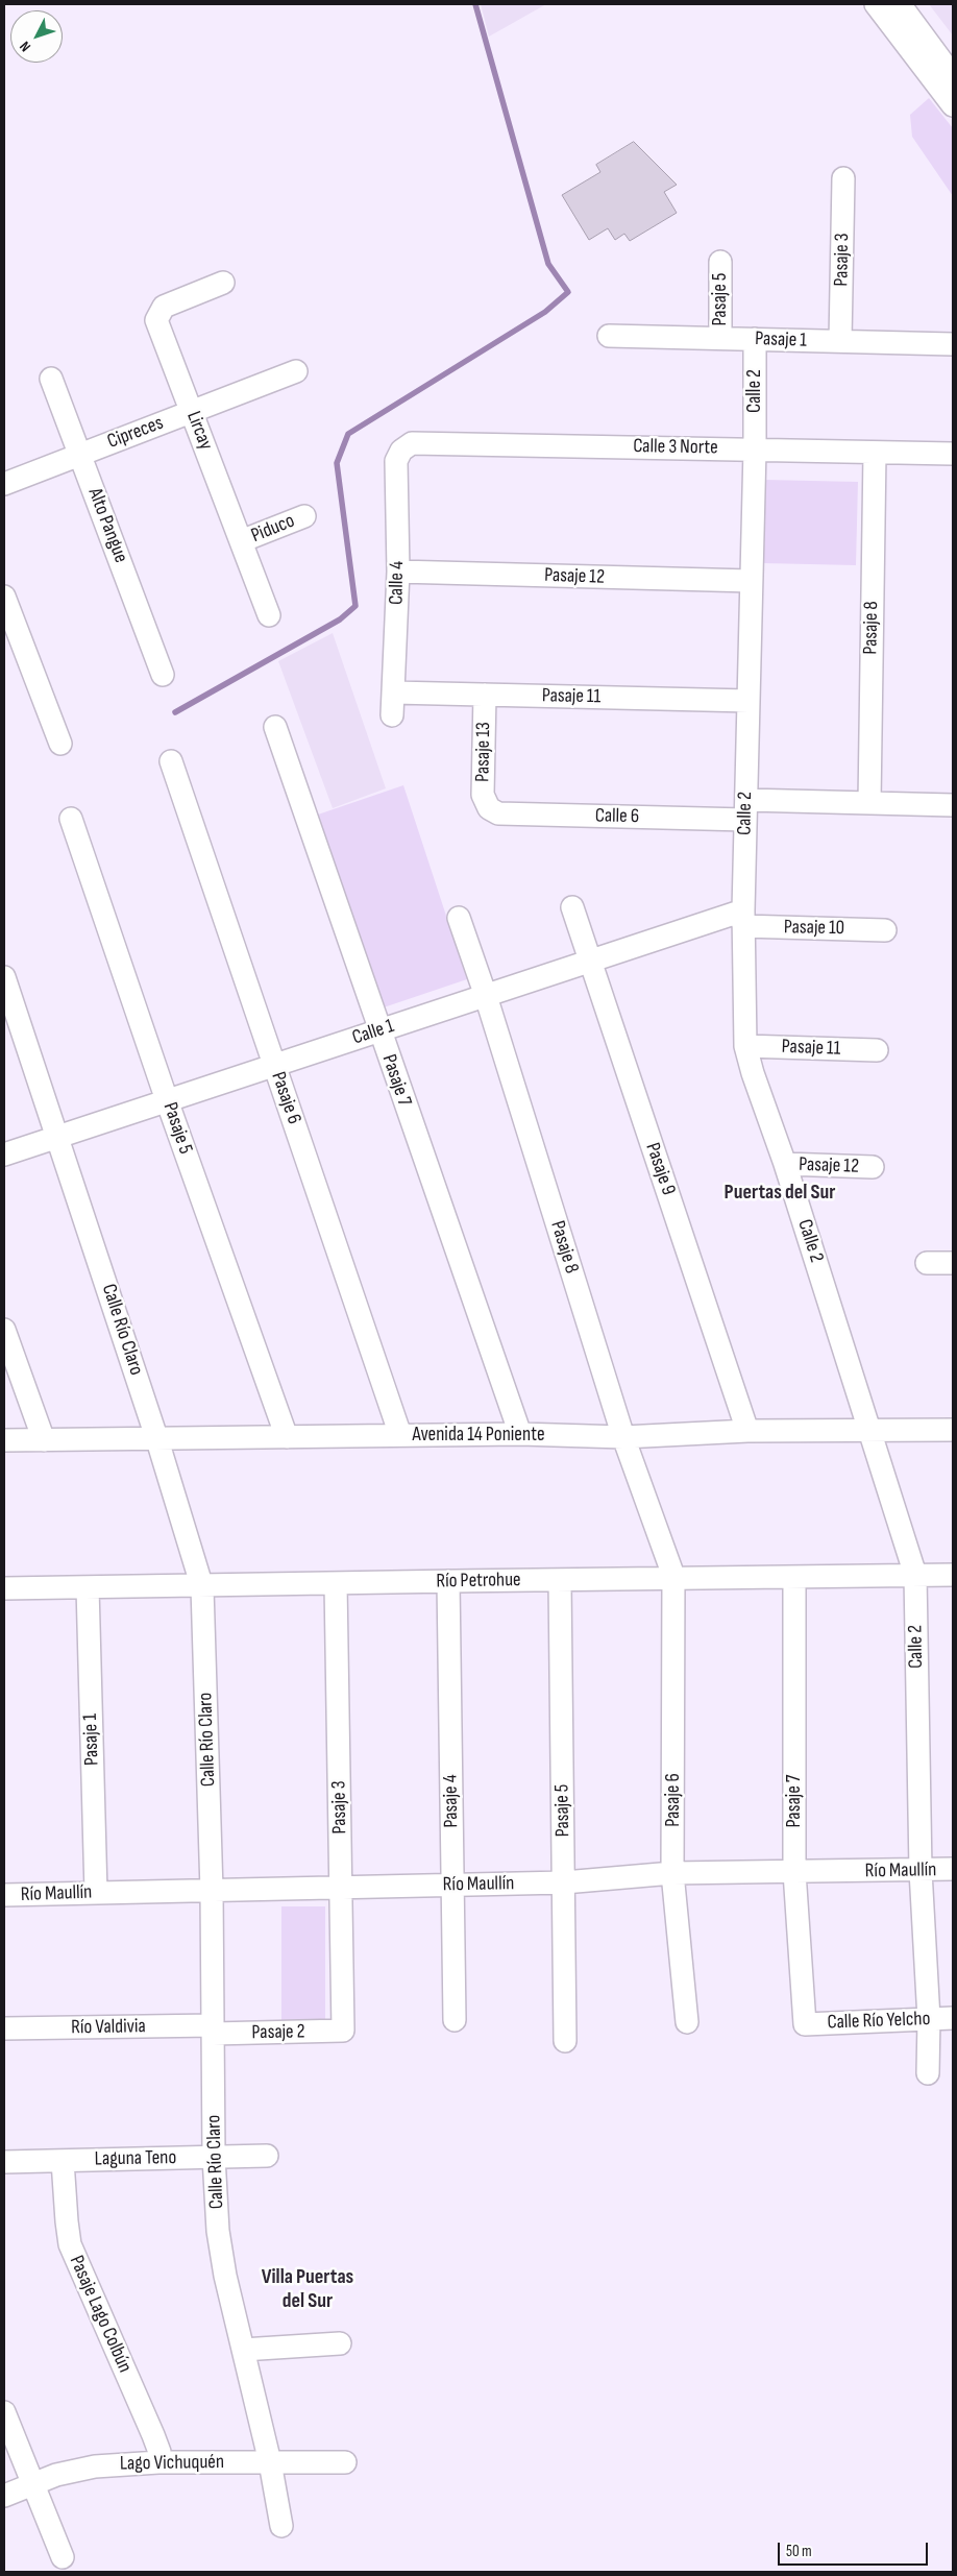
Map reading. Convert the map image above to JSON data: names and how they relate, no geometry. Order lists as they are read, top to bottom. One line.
{"streets":{"street":["Pasaje 3","Pasaje 5","Pasaje 1","Calle 2","Lircay","Cipreces","Calle 3 Norte","Alto Pangue","Piduco","Pasaje 12","Calle 4","Pasaje 8","Pasaje 11","Pasaje 13","Calle 6","Pasaje 10","Calle 1","Pasaje 7","Pasaje 6","Pasaje 9","Calle Río Claro","Avenida 14 Poniente","Río Petrohue","Pasaje 4","Río Maullín","Calle Río Yelcho","Río Valdivia","Pasaje 2","Laguna Teno","Pasaje Lago Colbún","Lago Vichuquén"]},"crossings":[["Pasaje 3","Pasaje 1"],["Pasaje 3","Río Petrohue"],["Pasaje 3","Río Maullín"],["Pasaje 3","Pasaje 2"],["Pasaje 5","Pasaje 1"],["Pasaje 5","Calle 1"],["Pasaje 5","Avenida 14 Poniente"],["Pasaje 5","Río Petrohue"],["Pasaje 5","Río Maullín"],["Pasaje 1","Calle 2"],["Pasaje 1","Río Petrohue"],["Pasaje 1","Río Maullín"],["Calle 2","Calle 3 Norte"],["Calle 2","Pasaje 12"],["Calle 2","Pasaje 11"],["Calle 2","Calle 6"],["Calle 2","Pasaje 10"],["Calle 2","Calle 1"],["Calle 2","Avenida 14 Poniente"],["Calle 2","Río Petrohue"],["Calle 2","Río Maullín"],["Calle 2","Calle Río Yelcho"],["Lircay","Cipreces"],["Lircay","Piduco"],["Cipreces","Alto Pangue"],["Calle 3 Norte","Calle 4"],["Calle 3 Norte","Pasaje 8"],["Pasaje 12","Calle 4"],["Calle 4","Pasaje 11"],["Pasaje 8","Calle 6"],["Pasaje 8","Calle 1"],["Pasaje 8","Pasaje 6"],["Pasaje 8","Avenida 14 Poniente"],["Pasaje 8","Río Petrohue"],["Pasaje 11","Pasaje 13"],["Pasaje 13","Calle 6"],["Pasaje 10","Calle 1"],["Calle 1","Pasaje 7"],["Calle 1","Pasaje 6"],["Calle 1","Pasaje 9"],["Calle 1","Calle Río Claro"],["Pasaje 7","Avenida 14 Poniente"],["Pasaje 7","Río Petrohue"],["Pasaje 7","Río Maullín"],["Pasaje 7","Calle Río Yelcho"],["Pasaje 6","Avenida 14 Poniente"],["Pasaje 6","Río Petrohue"],["Pasaje 6","Río Maullín"],["Pasaje 9","Avenida 14 Poniente"],["Calle Río Claro","Avenida 14 Poniente"],["Calle Río Claro","Río Petrohue"],["Calle Río Claro","Río Maullín"],["Calle Río Claro","Río Valdivia"],["Calle Río Claro","Pasaje 2"],["Calle Río Claro","Laguna Teno"],["Calle Río Claro","Lago Vichuquén"],["Río Petrohue","Pasaje 4"],["Pasaje 4","Río Maullín"],["Río Valdivia","Pasaje 2"],["Laguna Teno","Pasaje Lago Colbún"],["Pasaje Lago Colbún","Lago Vichuquén"]],"districts":["Puertas del Sur","Villa Puertas del Sur"],"scale_bar":"50 m","north":"bottom left"}
